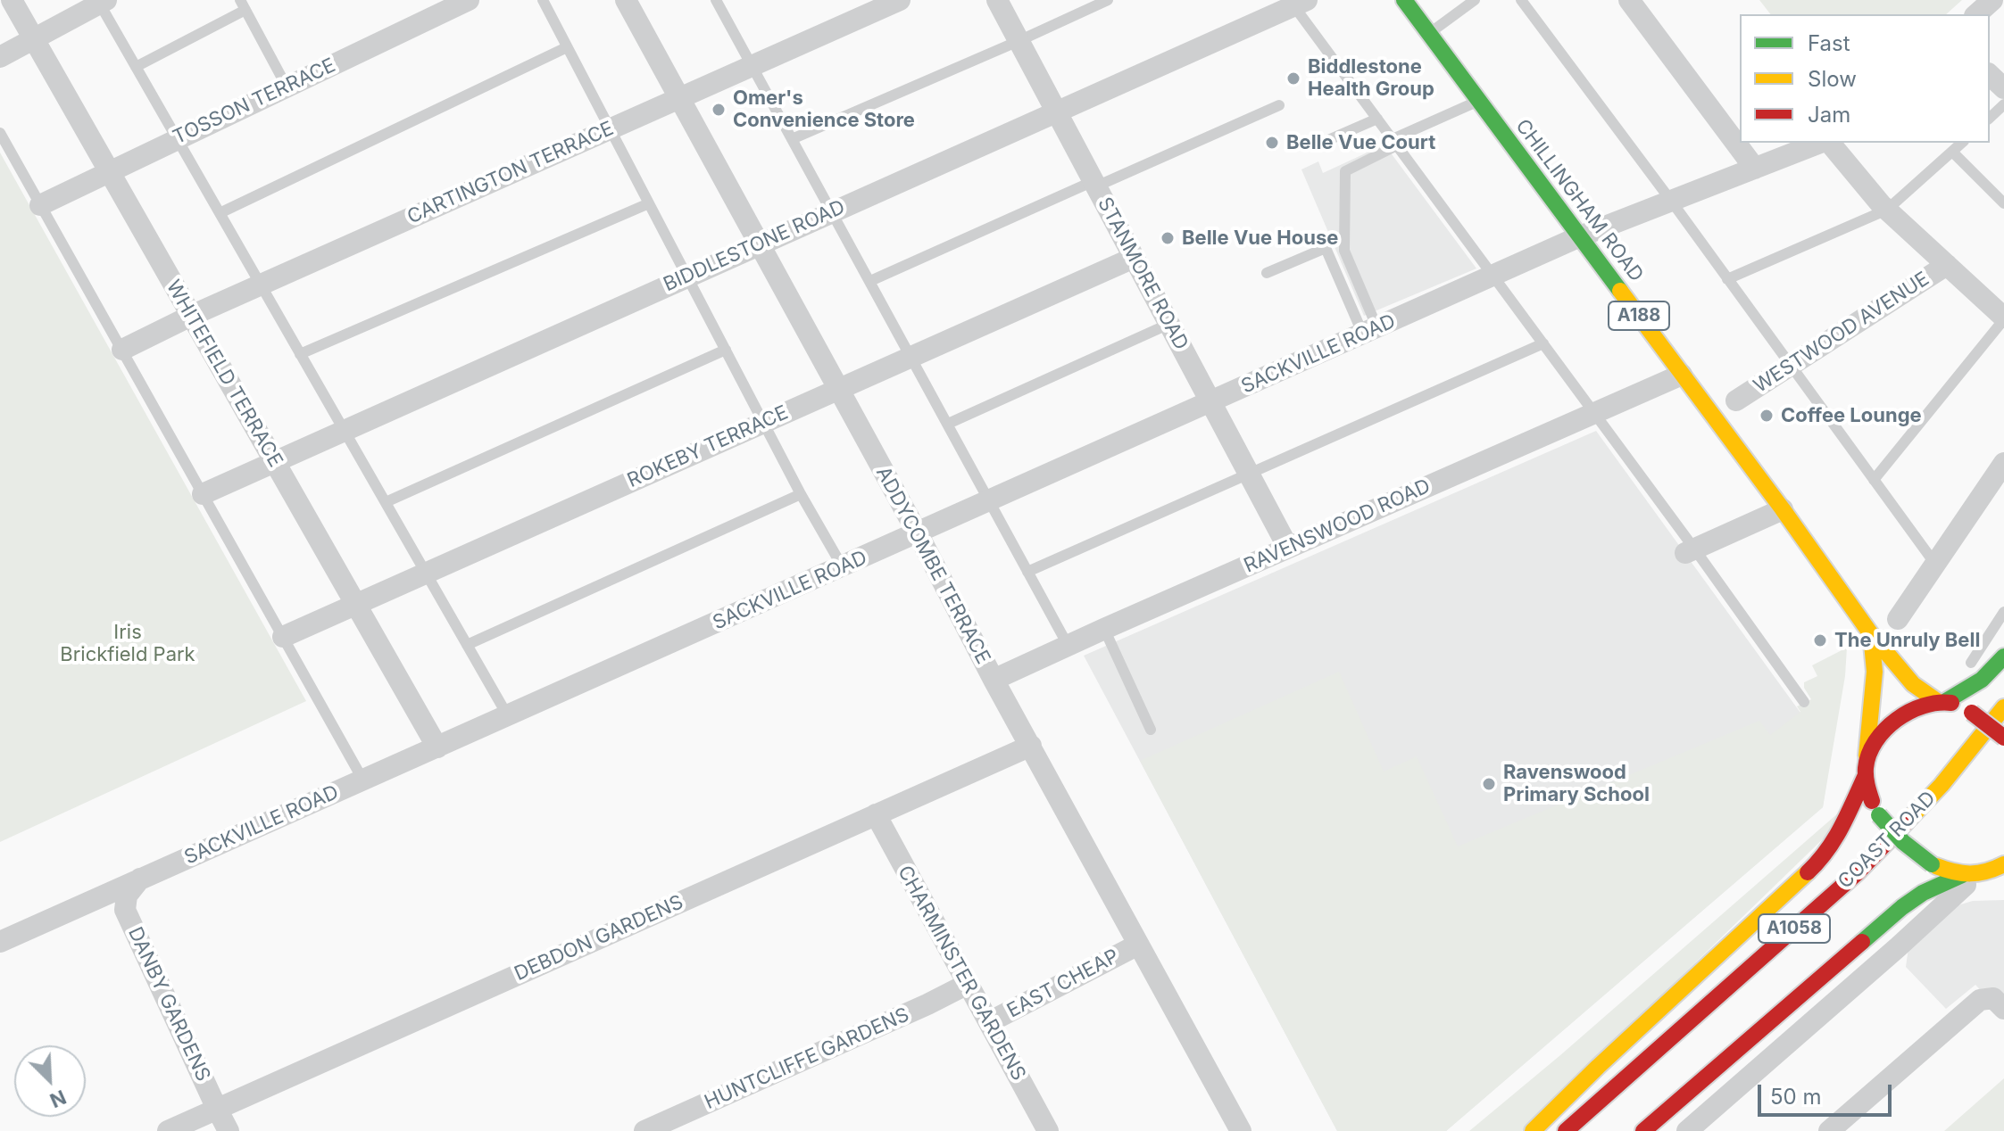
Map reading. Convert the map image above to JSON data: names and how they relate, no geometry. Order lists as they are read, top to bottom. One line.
{"streets":{"main road":["CHILLINGHAM ROAD","A188","COAST ROAD","A1058"],"street":["TOSSON TERRACE","CARTINGTON TERRACE","BIDDLESTONE ROAD","STANMORE ROAD","WESTWOOD AVENUE","SACKVILLE ROAD","WHITEFIELD TERRACE","ROKEBY TERRACE","RAVENSWOOD ROAD","ADDYCOMBE TERRACE","DEBDON GARDENS","CHARMINSTER GARDENS","EAST CHEAP","DANBY GARDENS","HUNTCLIFFE GARDENS"]},"crossings":[["TOSSON TERRACE","WHITEFIELD TERRACE"],["CARTINGTON TERRACE","WHITEFIELD TERRACE"],["CARTINGTON TERRACE","ADDYCOMBE TERRACE"],["CHILLINGHAM ROAD","SACKVILLE ROAD"],["CHILLINGHAM ROAD","RAVENSWOOD ROAD"],["BIDDLESTONE ROAD","STANMORE ROAD"],["BIDDLESTONE ROAD","WHITEFIELD TERRACE"],["BIDDLESTONE ROAD","ADDYCOMBE TERRACE"],["STANMORE ROAD","SACKVILLE ROAD"],["STANMORE ROAD","ROKEBY TERRACE"],["STANMORE ROAD","RAVENSWOOD ROAD"],["SACKVILLE ROAD","WHITEFIELD TERRACE"],["SACKVILLE ROAD","ADDYCOMBE TERRACE"],["SACKVILLE ROAD","DANBY GARDENS"],["WHITEFIELD TERRACE","ROKEBY TERRACE"],["ROKEBY TERRACE","ADDYCOMBE TERRACE"],["RAVENSWOOD ROAD","ADDYCOMBE TERRACE"],["ADDYCOMBE TERRACE","DEBDON GARDENS"],["ADDYCOMBE TERRACE","EAST CHEAP"],["DEBDON GARDENS","CHARMINSTER GARDENS"],["DEBDON GARDENS","DANBY GARDENS"],["CHARMINSTER GARDENS","EAST CHEAP"],["CHARMINSTER GARDENS","HUNTCLIFFE GARDENS"]],"parks":["Iris Brickfield Park"],"places":["Biddlestone Health Group","Omer's Convenience Store","Belle Vue Court","Belle Vue House","Coffee Lounge","The Unruly Bell","Ravenswood Primary School"],"legend":["Fast","Slow","Jam"],"scale_bar":"50 m","north":"bottom right"}
